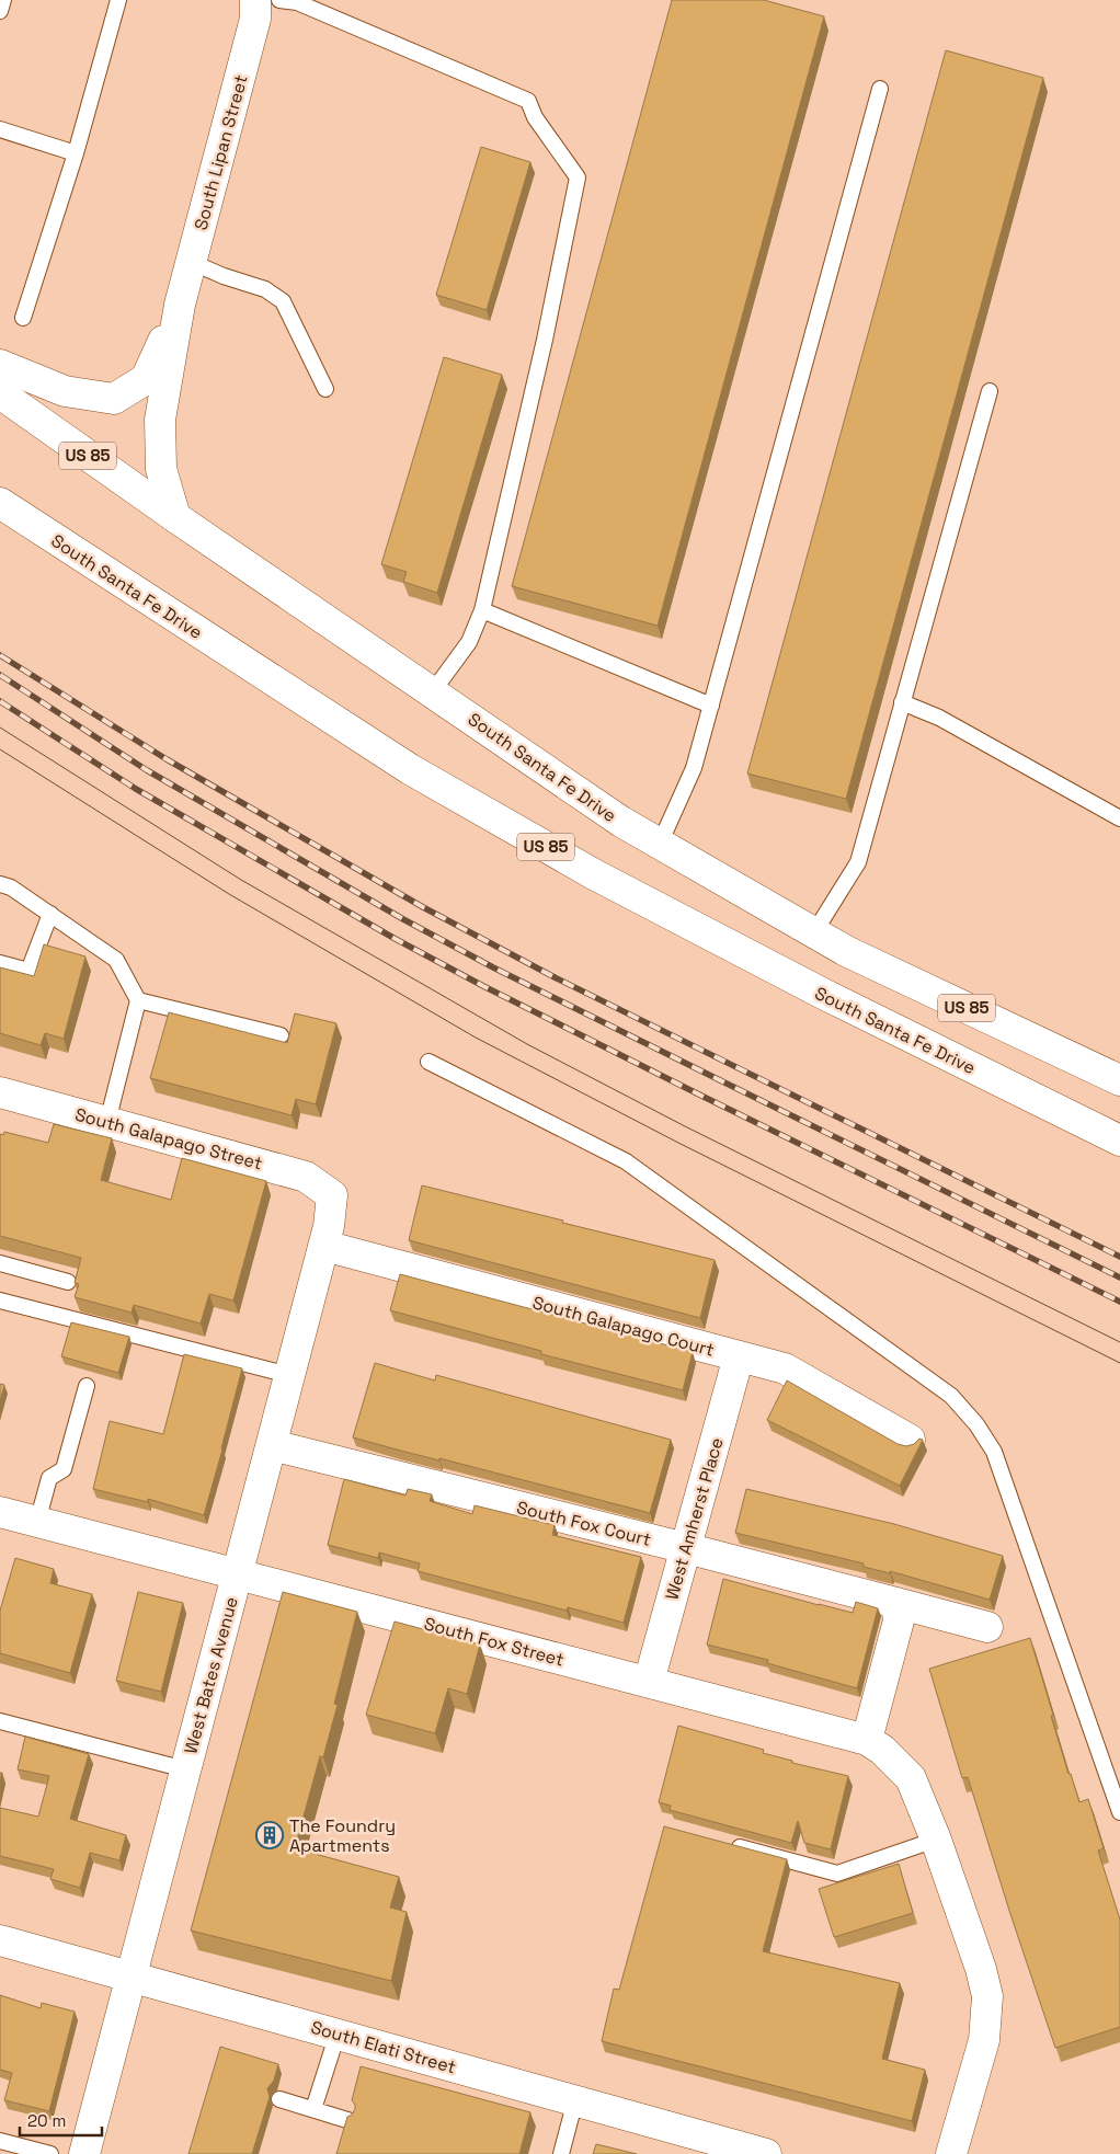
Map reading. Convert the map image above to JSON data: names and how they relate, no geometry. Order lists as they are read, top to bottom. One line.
{"streets":{"main road":["South Lipan Street","US 85","South Santa Fe Drive","South Galapago Street","South Galapago Court","West Amherst Place","South Fox Court","South Fox Street","West Bates Avenue","South Elati Street"]},"crossings":[["South Lipan Street","South Santa Fe Drive"],["South Galapago Street","West Bates Avenue"],["South Galapago Court","West Amherst Place"],["South Galapago Court","West Bates Avenue"],["West Amherst Place","South Fox Court"],["West Amherst Place","South Fox Street"],["South Fox Court","West Bates Avenue"],["South Fox Street","West Bates Avenue"],["West Bates Avenue","South Elati Street"]],"places":{"building":["The Foundry Apartments"]},"scale_bar":"20 m"}
